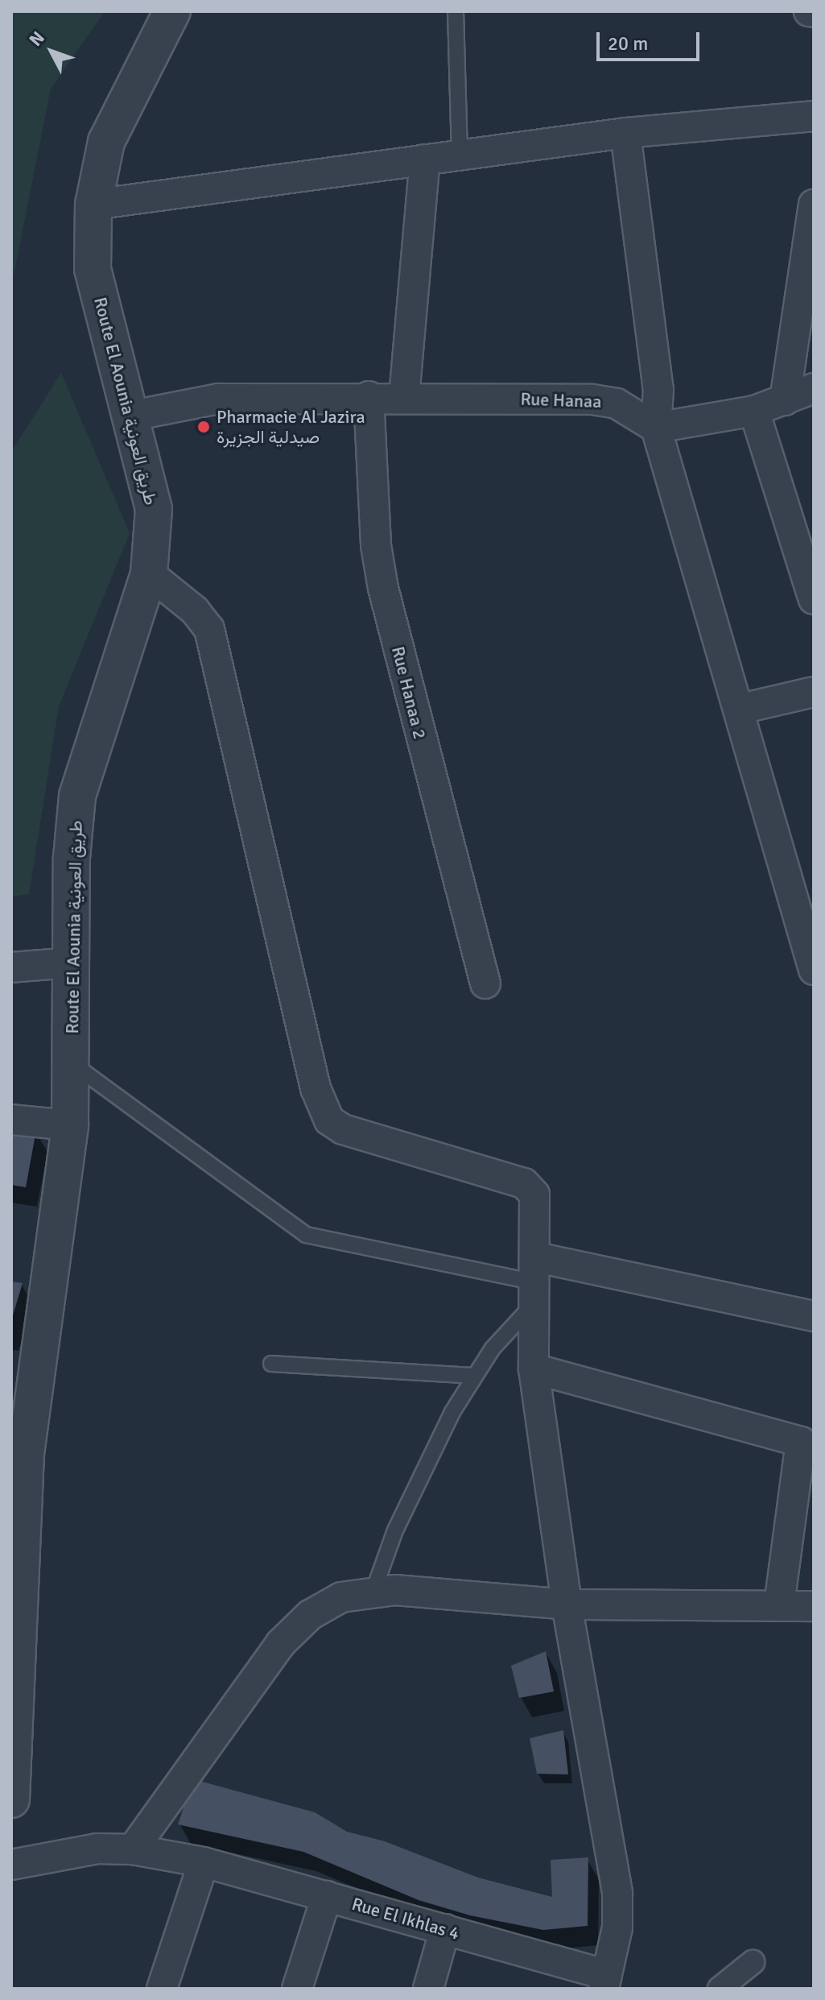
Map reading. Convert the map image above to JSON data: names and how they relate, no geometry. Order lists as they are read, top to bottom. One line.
{"streets":{"street":["Rue Hanaa","Route El Aounia طريق العونية","Rue Hanaa 2","Rue El Ikhlas 4"]},"crossings":[["Rue Hanaa","Route El Aounia طريق العونية"],["Rue Hanaa","Rue Hanaa 2"]],"places":["Pharmacie Al Jazira صيدلية الجزيرة"],"scale_bar":"20 m","north":"top left"}
